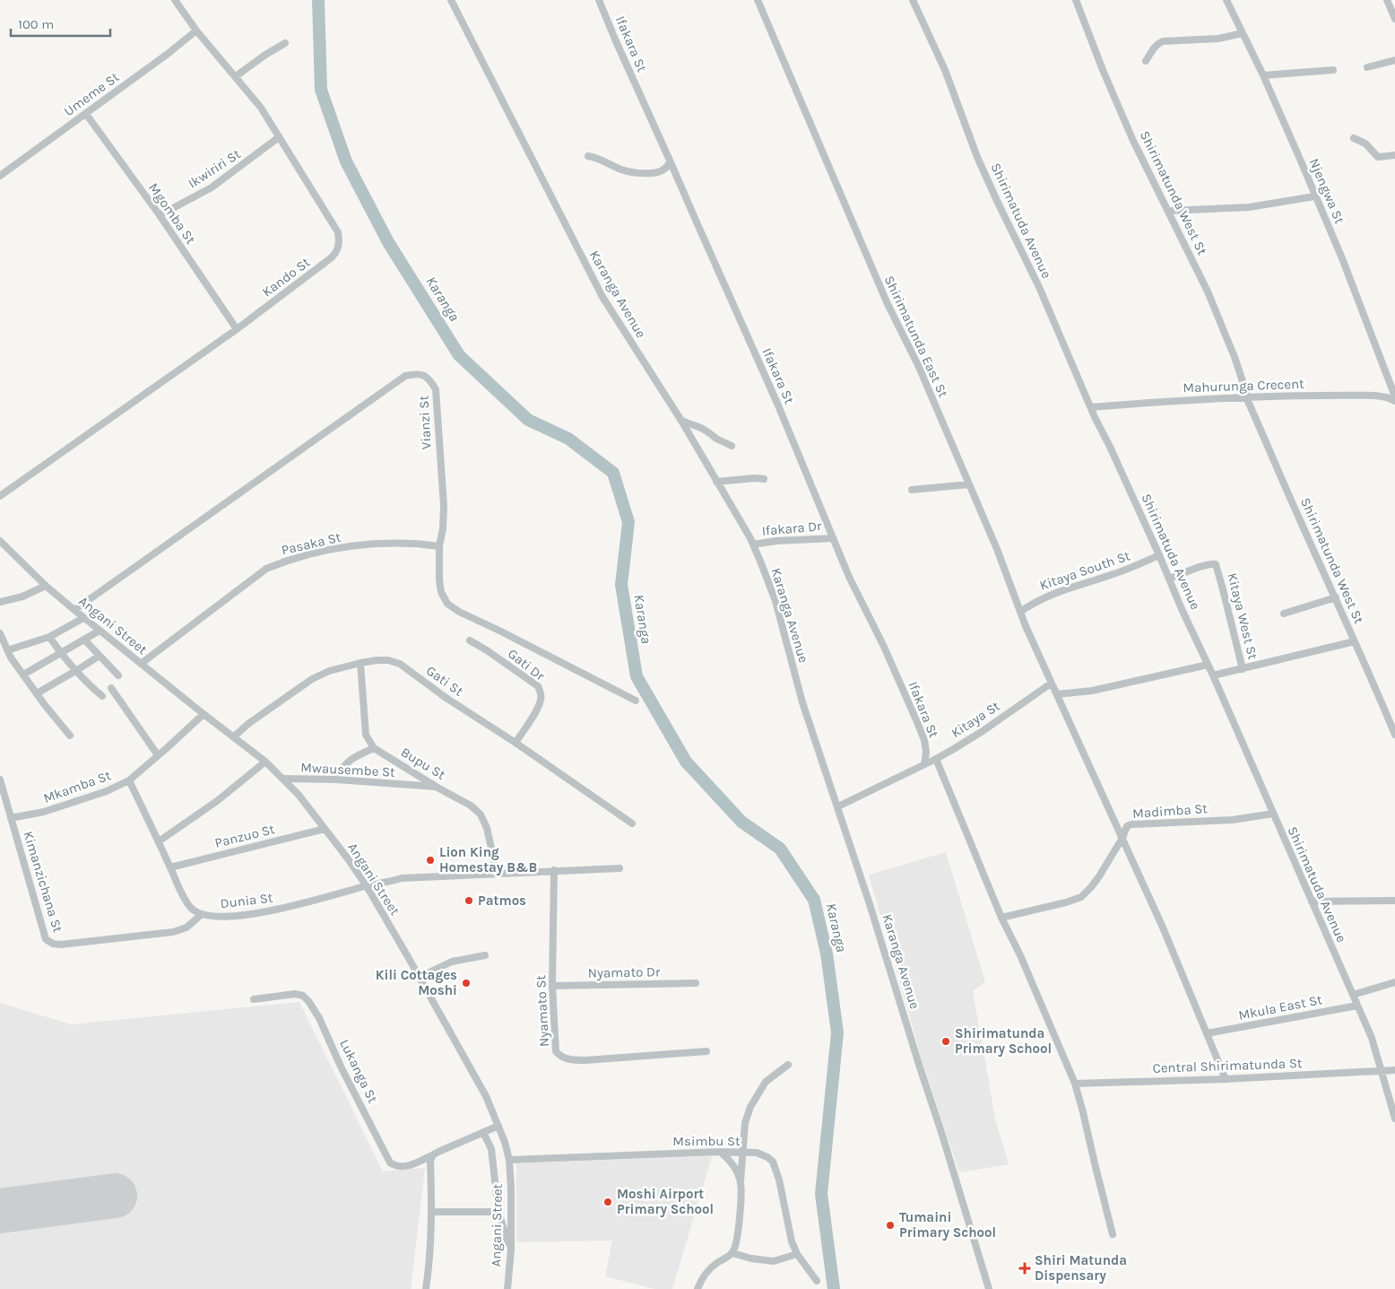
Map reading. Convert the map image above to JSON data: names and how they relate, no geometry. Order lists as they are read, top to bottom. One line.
{"streets":{"street":["Ifakara St","Umeme St","Ikwiriri St","Njengwa St","Shirimatunda West St","Mgomba St","Shirimatuda Avenue","Kando St","Karanga Avenue","Shirimatunda East St","Mahurunga Crecent","Vianzi St","Ifakara Dr","Pasaka St","Kitaya South St","Kitaya West St","Angani Street","Gati Dr","Gati St","Kitaya St","Bupu St","Mwausembe St","Mkamba St","Madimba St","Panzuo St","Kimanzichana St","Dunia St","Nyamato Dr","Mkula East St","Nyamato St","Central Shirimatunda St","Lukanga St","Msimbu St"]},"crossings":[["Ifakara St","Ifakara Dr"],["Ifakara St","Kitaya St"],["Umeme St","Mgomba St"],["Umeme St","Kando St"],["Ikwiriri St","Mgomba St"],["Ikwiriri St","Kando St"],["Njengwa St","Mahurunga Crecent"],["Shirimatunda West St","Mahurunga Crecent"],["Mgomba St","Kando St"],["Shirimatuda Avenue","Mahurunga Crecent"],["Shirimatuda Avenue","Kitaya South St"],["Shirimatuda Avenue","Kitaya West St"],["Shirimatuda Avenue","Madimba St"],["Shirimatuda Avenue","Mkula East St"],["Shirimatuda Avenue","Central Shirimatunda St"],["Karanga Avenue","Ifakara Dr"],["Karanga Avenue","Kitaya St"],["Shirimatunda East St","Kitaya South St"],["Shirimatunda East St","Kitaya St"],["Shirimatunda East St","Madimba St"],["Shirimatunda East St","Mkula East St"],["Shirimatunda East St","Central Shirimatunda St"],["Vianzi St","Pasaka St"],["Vianzi St","Angani Street"],["Pasaka St","Angani Street"],["Angani Street","Gati St"],["Angani Street","Mwausembe St"],["Angani Street","Mkamba St"],["Angani Street","Panzuo St"],["Angani Street","Dunia St"],["Angani Street","Msimbu St"],["Gati Dr","Gati St"],["Bupu St","Mwausembe St"],["Mkamba St","Kimanzichana St"],["Mkamba St","Dunia St"],["Panzuo St","Dunia St"],["Kimanzichana St","Dunia St"],["Nyamato Dr","Nyamato St"]],"water":["Karanga"],"places":{"other":["Lion King Homestay B&B","Patmos","Kili Cottages Moshi","Shirimatunda Primary School","Moshi Airport Primary School","Tumaini Primary School"],"health":["Shiri Matunda Dispensary"]},"scale_bar":"100 m"}
